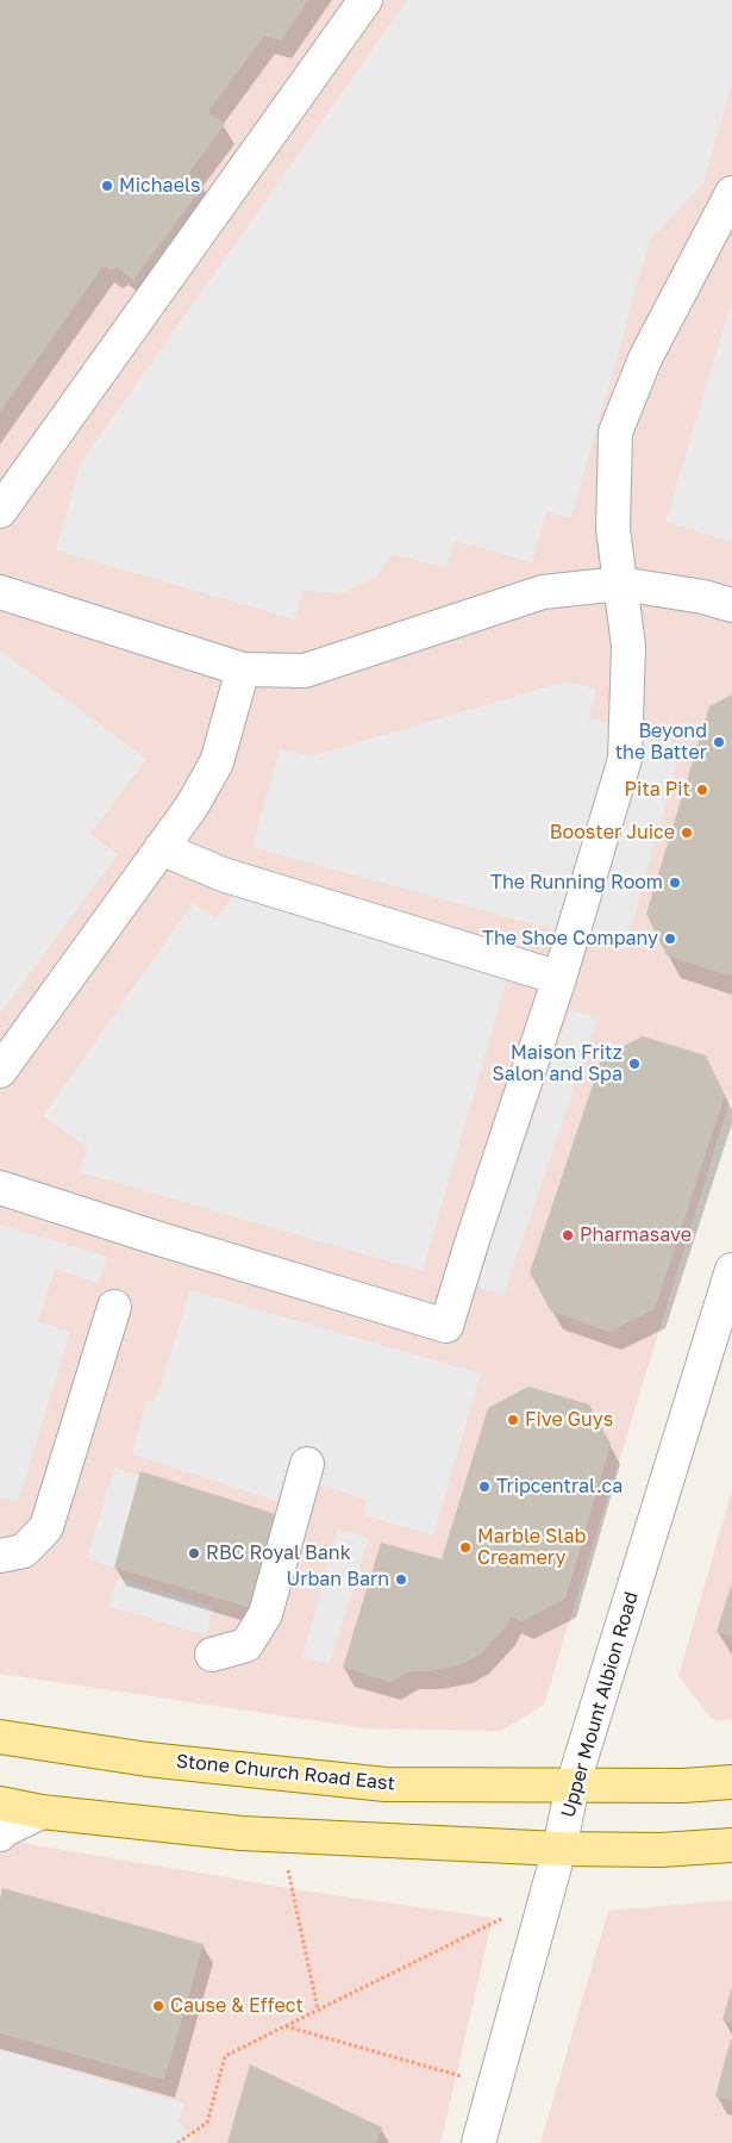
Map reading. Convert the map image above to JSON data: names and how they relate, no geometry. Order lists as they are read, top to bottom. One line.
{"streets":{"main road":["Stone Church Road East"],"street":["Upper Mount Albion Road"]},"crossings":[["Upper Mount Albion Road","Stone Church Road East"]],"places":["Michaels","Beyond the Batter","Pita Pit","Booster Juice","The Running Room","The Shoe Company","Maison Fritz Salon and Spa","Pharmasave","Five Guys","Tripcentral.ca","Marble Slab Creamery","RBC Royal Bank","Urban Barn","Cause & Effect"]}
